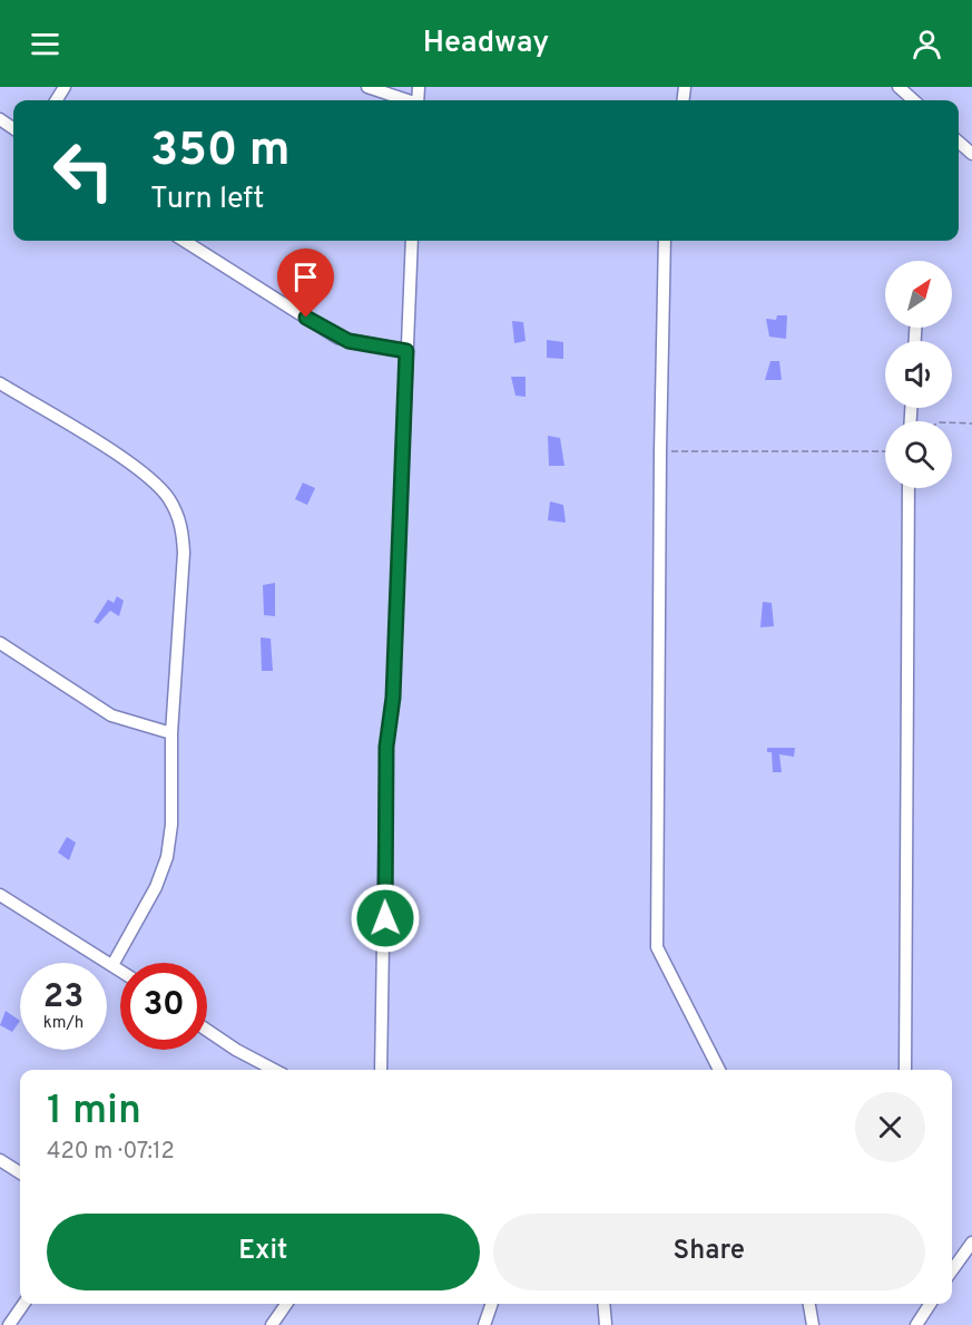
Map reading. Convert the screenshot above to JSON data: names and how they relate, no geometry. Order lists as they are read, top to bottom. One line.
{"north":"top right","page":{"header":"Headway","turn":["350 m","Turn left"],"speed":"23 km/h","limit":"30","heading":["1 min","420 m · 07:12"],"buttons":["Exit","Share"]}}
